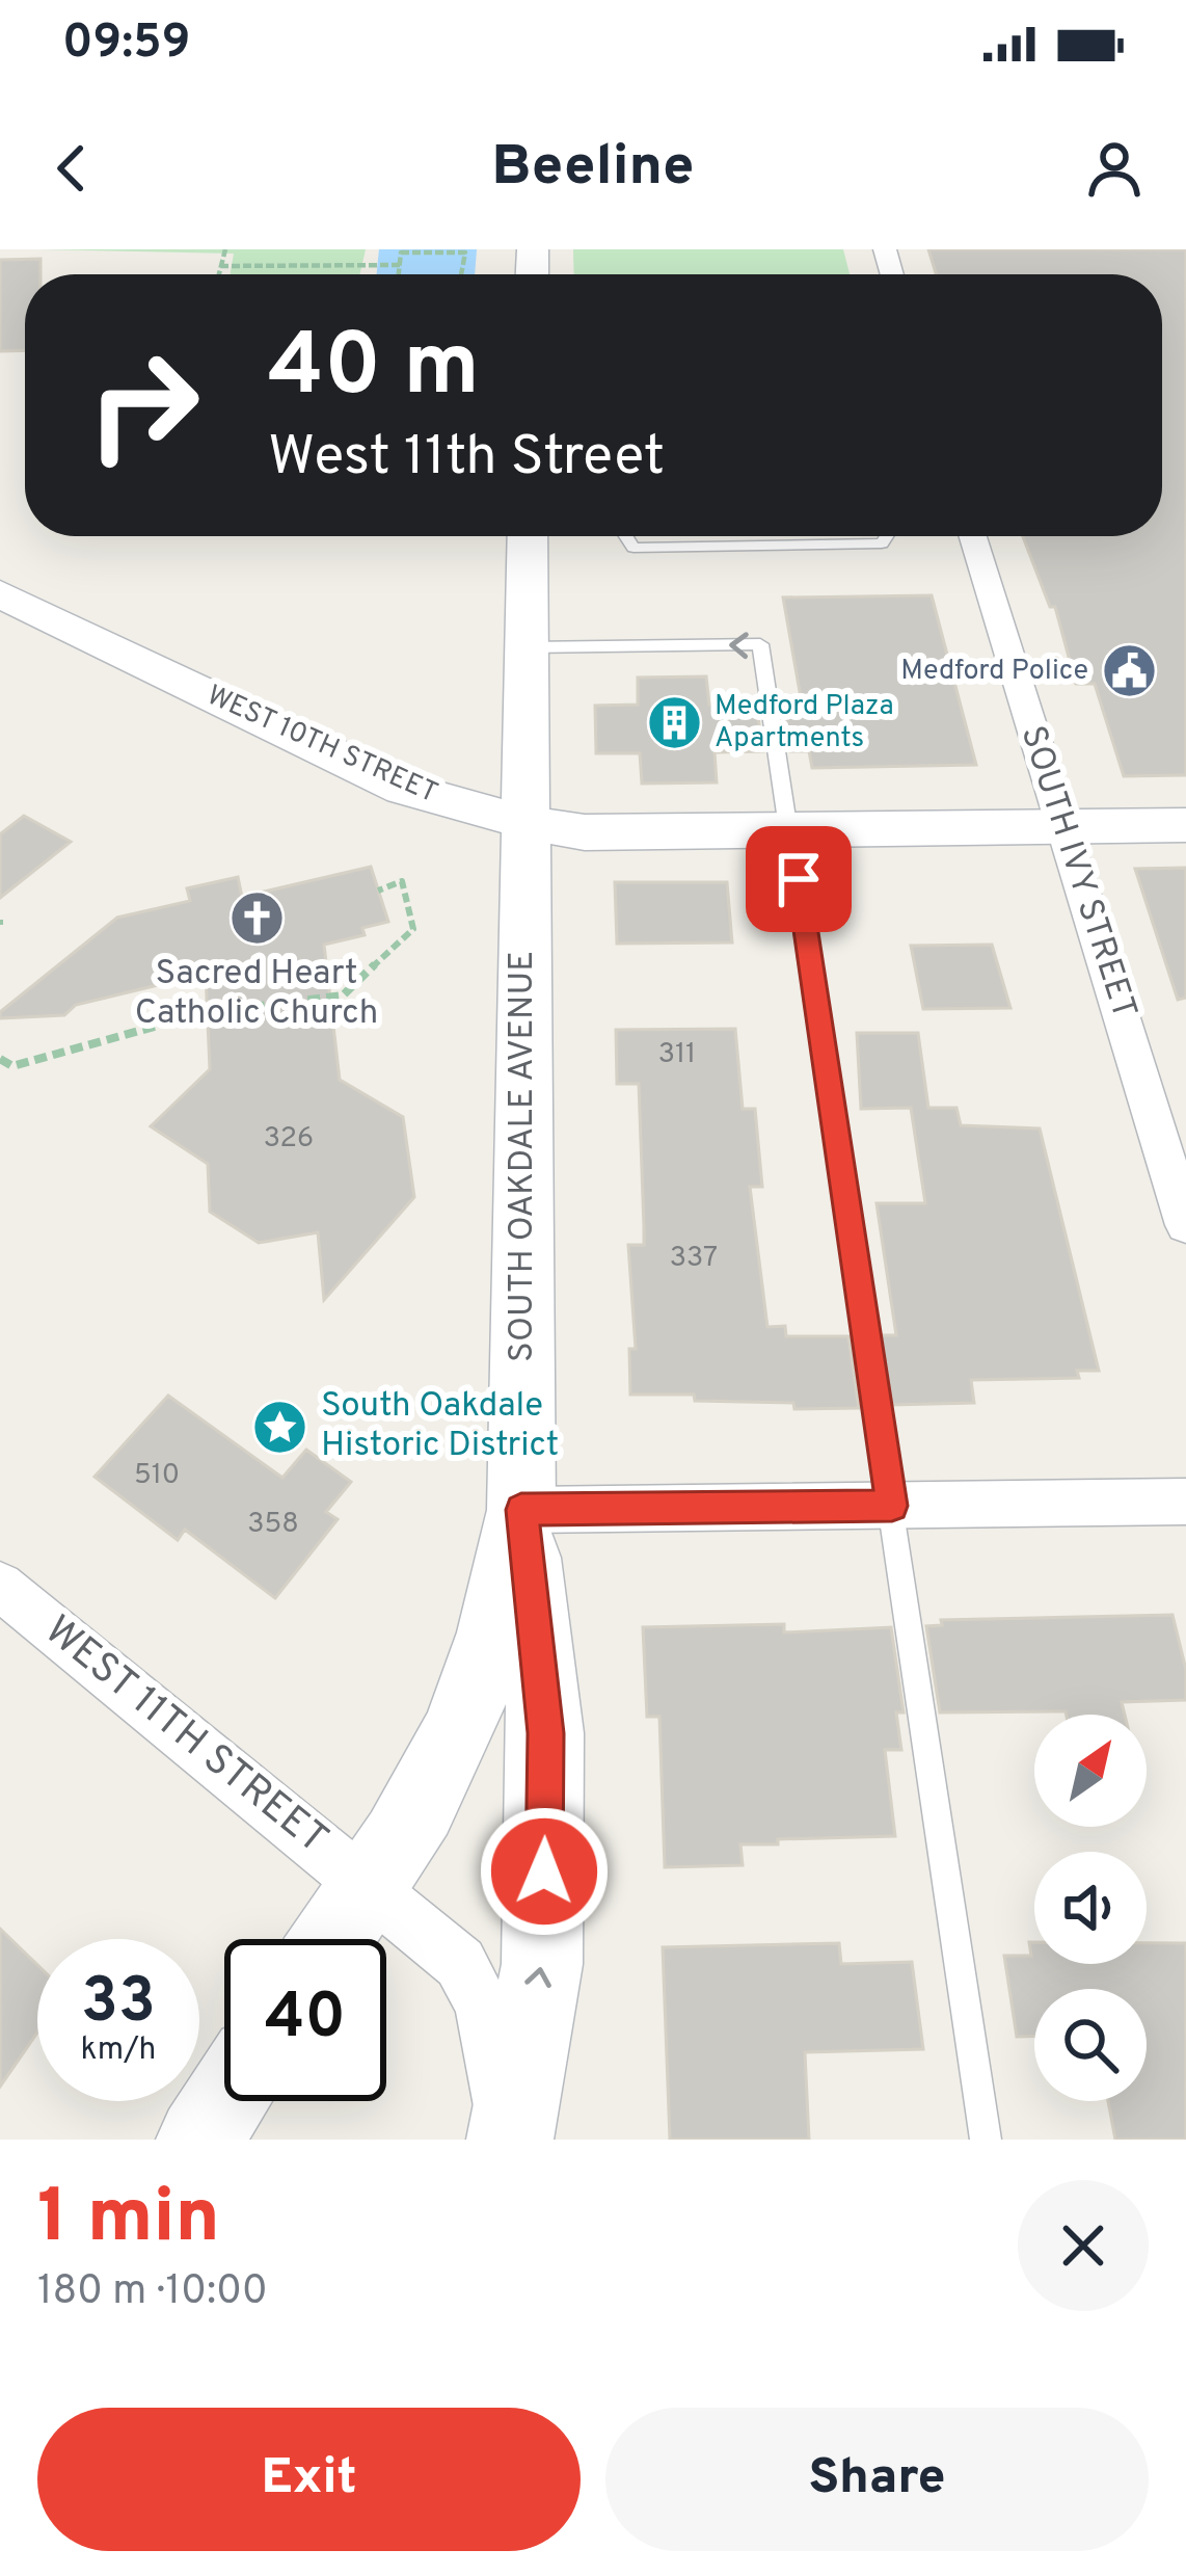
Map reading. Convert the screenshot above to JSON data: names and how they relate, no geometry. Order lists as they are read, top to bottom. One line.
{"streets":{"street":["WEST 10TH STREET","SOUTH IVY STREET","SOUTH OAKDALE AVENUE","WEST 11TH STREET"]},"crossings":[["WEST 10TH STREET","SOUTH IVY STREET"],["WEST 10TH STREET","SOUTH OAKDALE AVENUE"],["SOUTH OAKDALE AVENUE","WEST 11TH STREET"]],"places":{"public building":["Medford Police"],"building":["Medford Plaza Apartments"],"church":["Sacred Heart Catholic Church"],"place":["South Oakdale Historic District"]},"house_numbers":["311","326","337","510","358"],"north":"top right","page":{"status":"09:59","header":"Beeline","turn":["40 m","West 11th Street"],"speed":"33 km/h","limit":"40","heading":["1 min","180 m · 10:00"],"buttons":["Exit","Share"]}}
